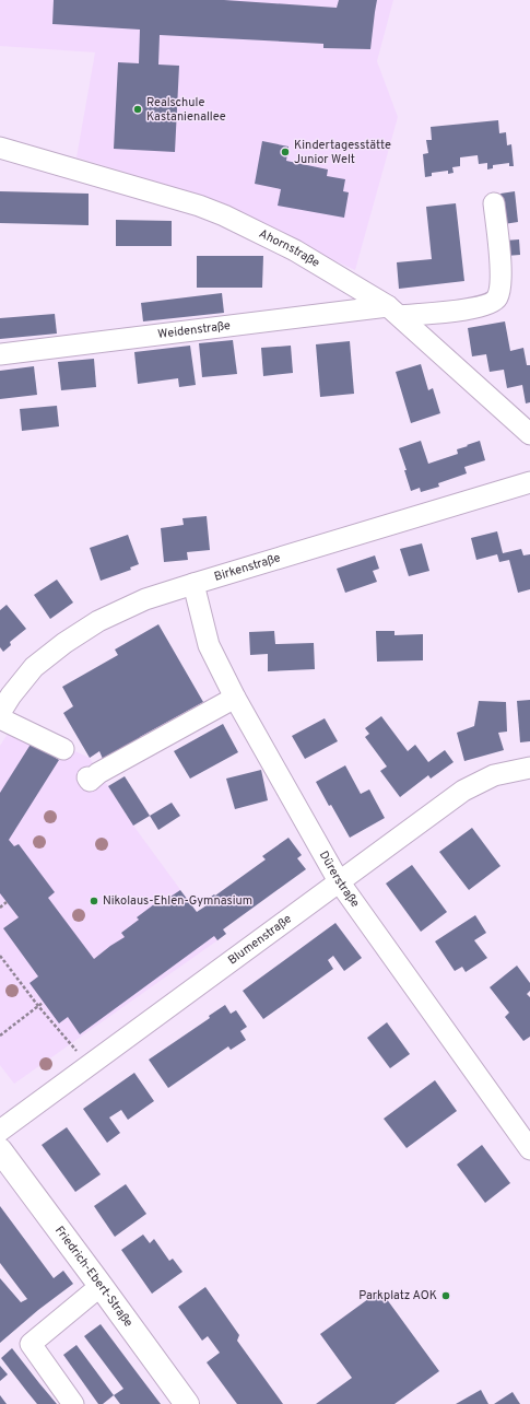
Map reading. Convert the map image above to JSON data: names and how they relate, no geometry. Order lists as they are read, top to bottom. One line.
{"streets":{"main road":["Friedrich-Ebert-Straße"],"street":["Ahornstraße","Weidenstraße","Birkenstraße","Dürerstraße","Blumenstraße"]},"crossings":[["Ahornstraße","Weidenstraße"],["Birkenstraße","Dürerstraße"],["Dürerstraße","Blumenstraße"]],"places":["Realschule Kastanienallee","Kindertagesstätte Junior Welt","Nikolaus-Ehlen-Gymnasium","Parkplatz AOK"]}
